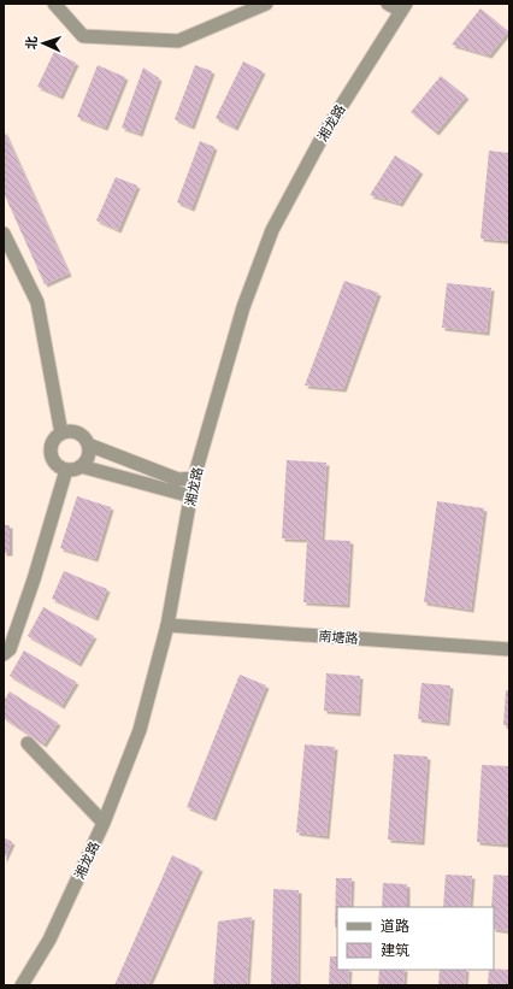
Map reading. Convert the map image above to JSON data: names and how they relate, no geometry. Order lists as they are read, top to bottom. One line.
{"streets":{"street":["湘龙路","南塘路"]},"crossings":[["湘龙路","南塘路"]],"legend":["道路","建筑"],"north":"left"}
